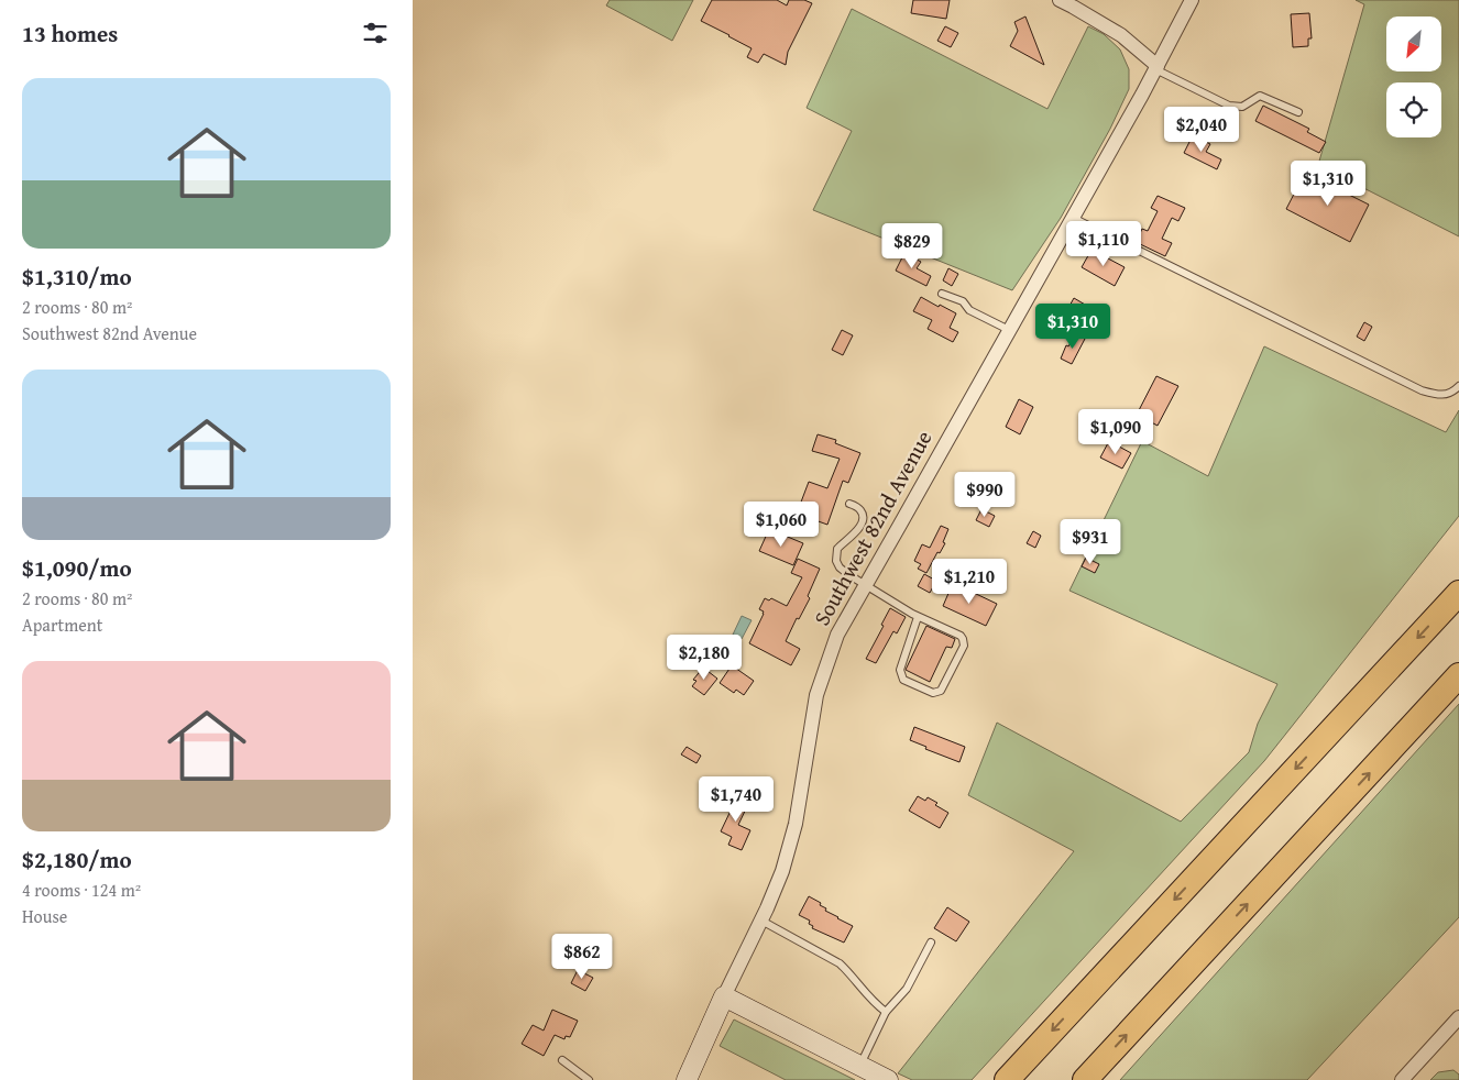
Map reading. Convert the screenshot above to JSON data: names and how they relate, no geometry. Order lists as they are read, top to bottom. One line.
{"streets":{"street":["Southwest 82nd Avenue"]},"north":"bottom left","page":{"heading":"13 homes","list":[{"name":"$1,310/mo","note":"2 rooms · 80 m² · Southwest 82nd Avenue"},{"name":"$1,090/mo","note":"2 rooms · 80 m² · Apartment"},{"name":"$2,180/mo","note":"4 rooms · 124 m² · House"}],"price":["$2,040","$1,310","$1,110","$829","$1,310","$1,090","$990","$1,060","$931","$1,210","$2,180","$1,740","$862"]}}
